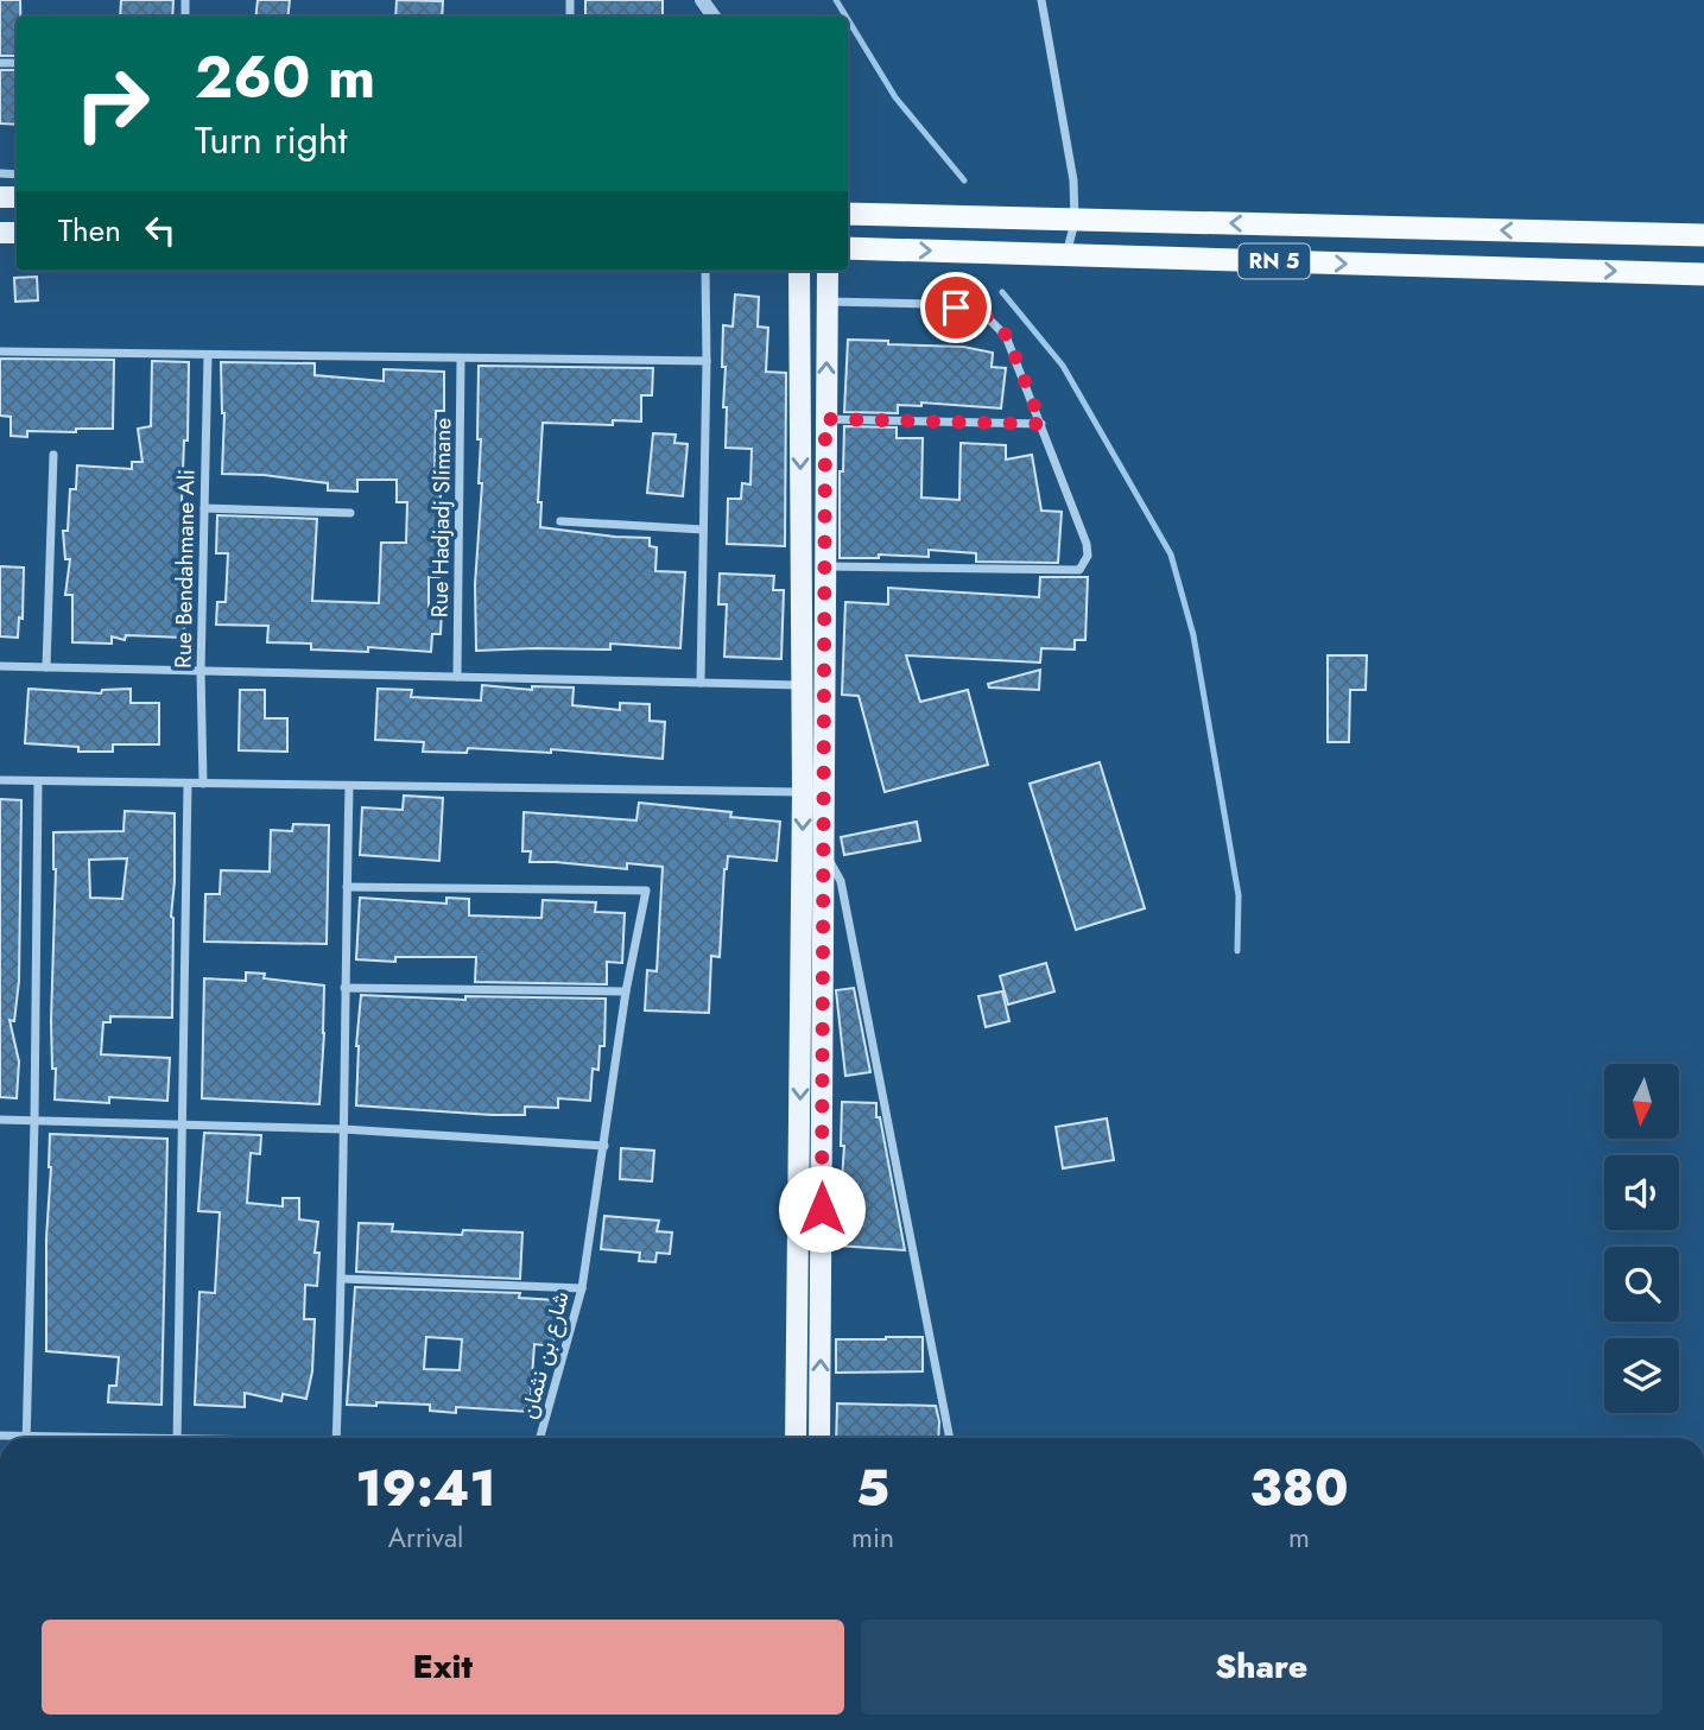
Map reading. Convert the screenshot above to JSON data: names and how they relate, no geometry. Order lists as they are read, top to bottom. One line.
{"streets":{"highway":["RN 5"],"street":["Rue Hadjadj Slimane","Rue Bendahmane Ali","شارع بن نثمان"]},"north":"bottom","page":{"turn":["260 m","Turn right"],"then":"Then","eta":["19:41","Arrival","5","min","380","m"],"buttons":["Exit","Share"]}}
